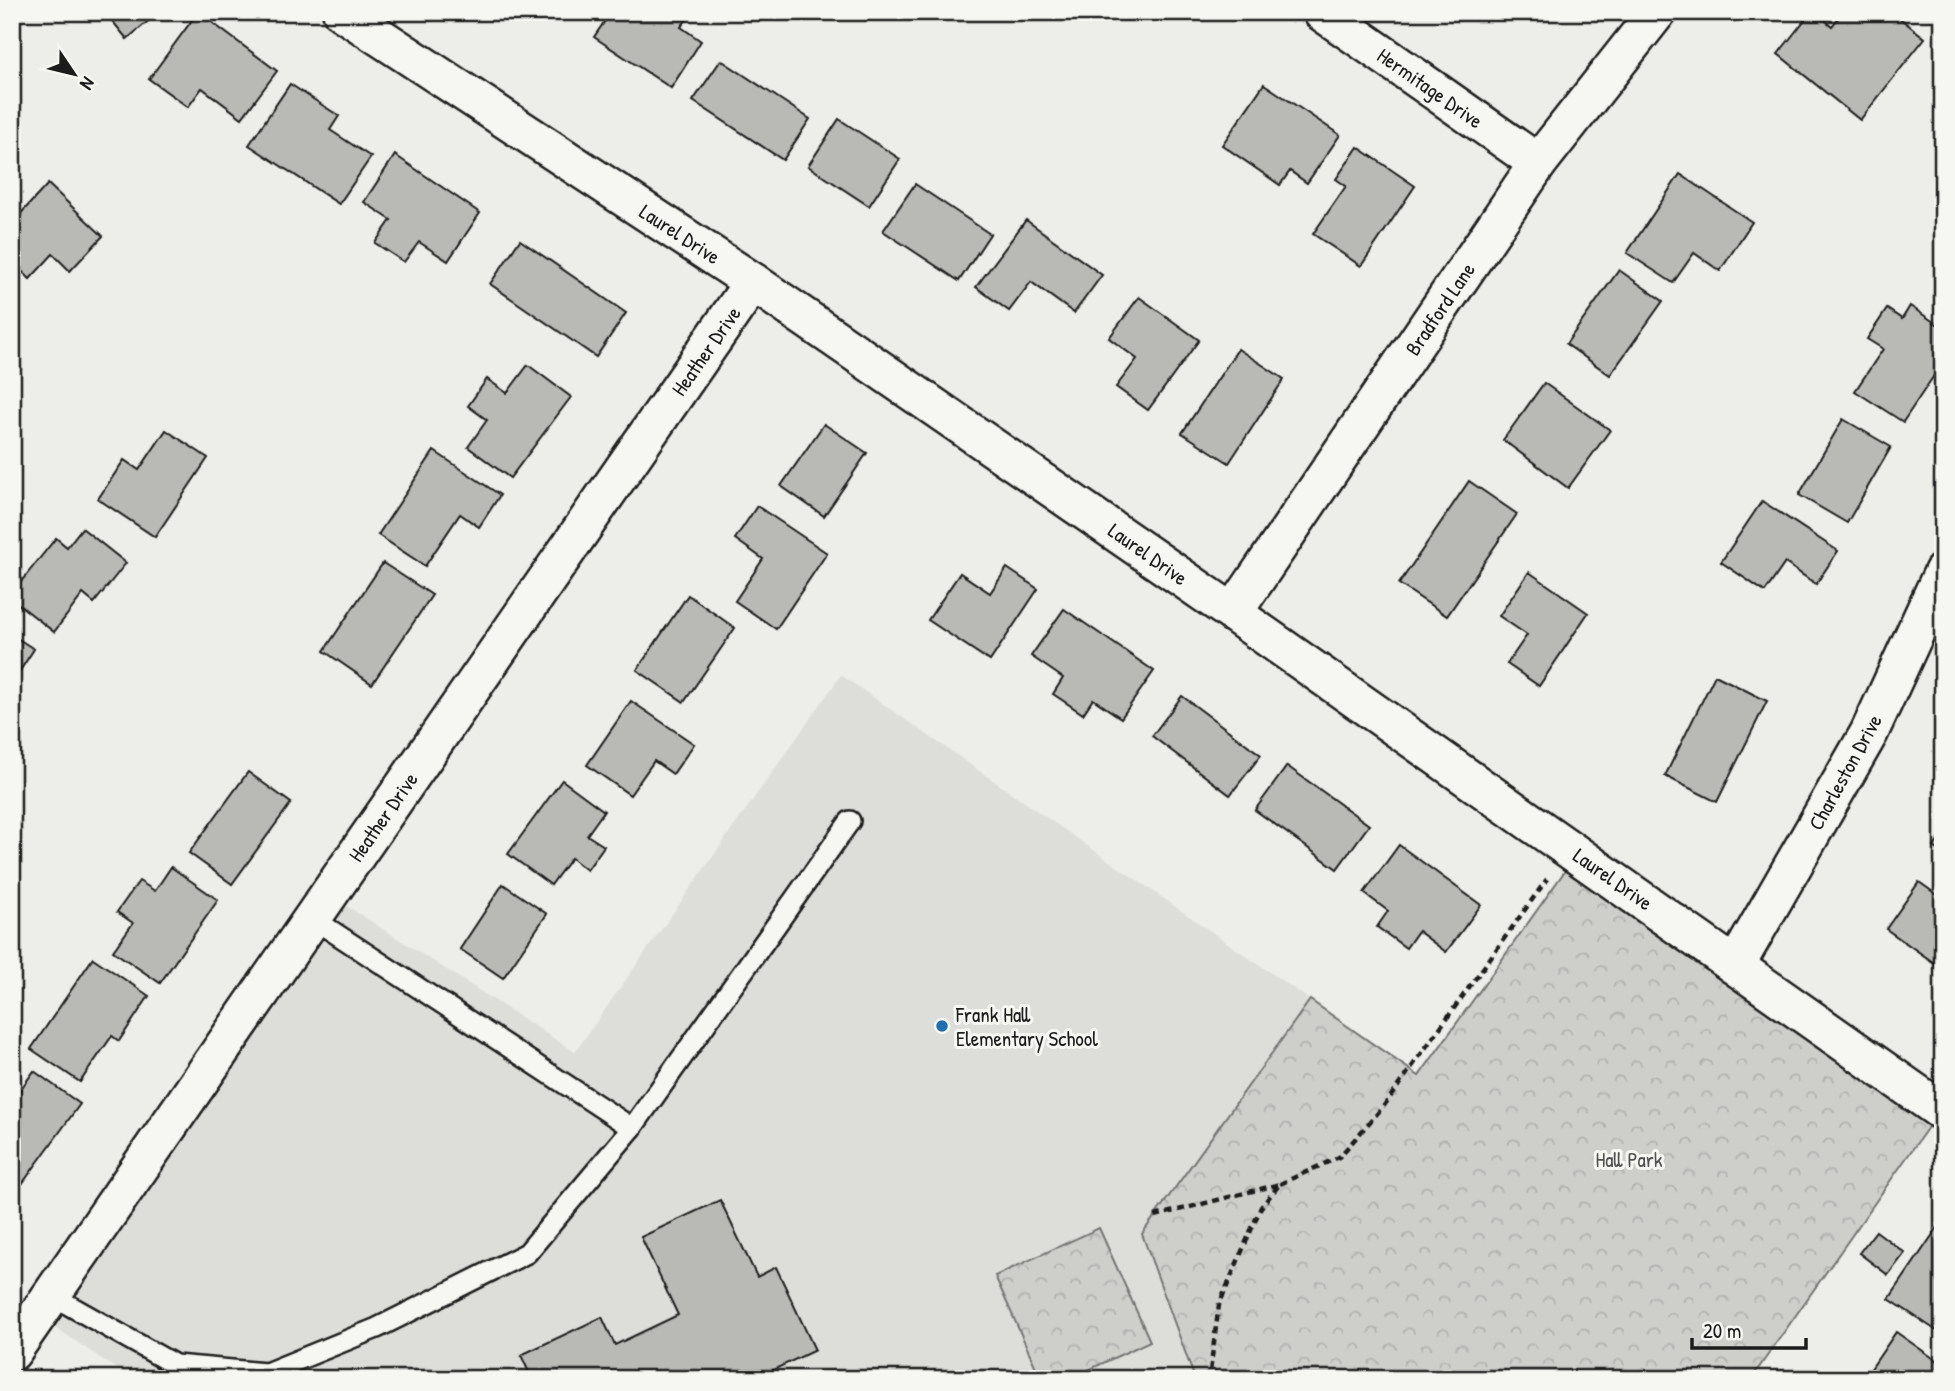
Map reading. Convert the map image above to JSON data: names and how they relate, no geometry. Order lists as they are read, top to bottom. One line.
{"streets":{"street":["Hermitage Drive","Laurel Drive","Bradford Lane","Heather Drive","Charleston Drive"]},"crossings":[["Hermitage Drive","Bradford Lane"],["Laurel Drive","Bradford Lane"],["Laurel Drive","Heather Drive"],["Laurel Drive","Charleston Drive"]],"parks":["Hall Park"],"places":["Frank Hall Elementary School"],"scale_bar":"20 m","north":"bottom right"}
